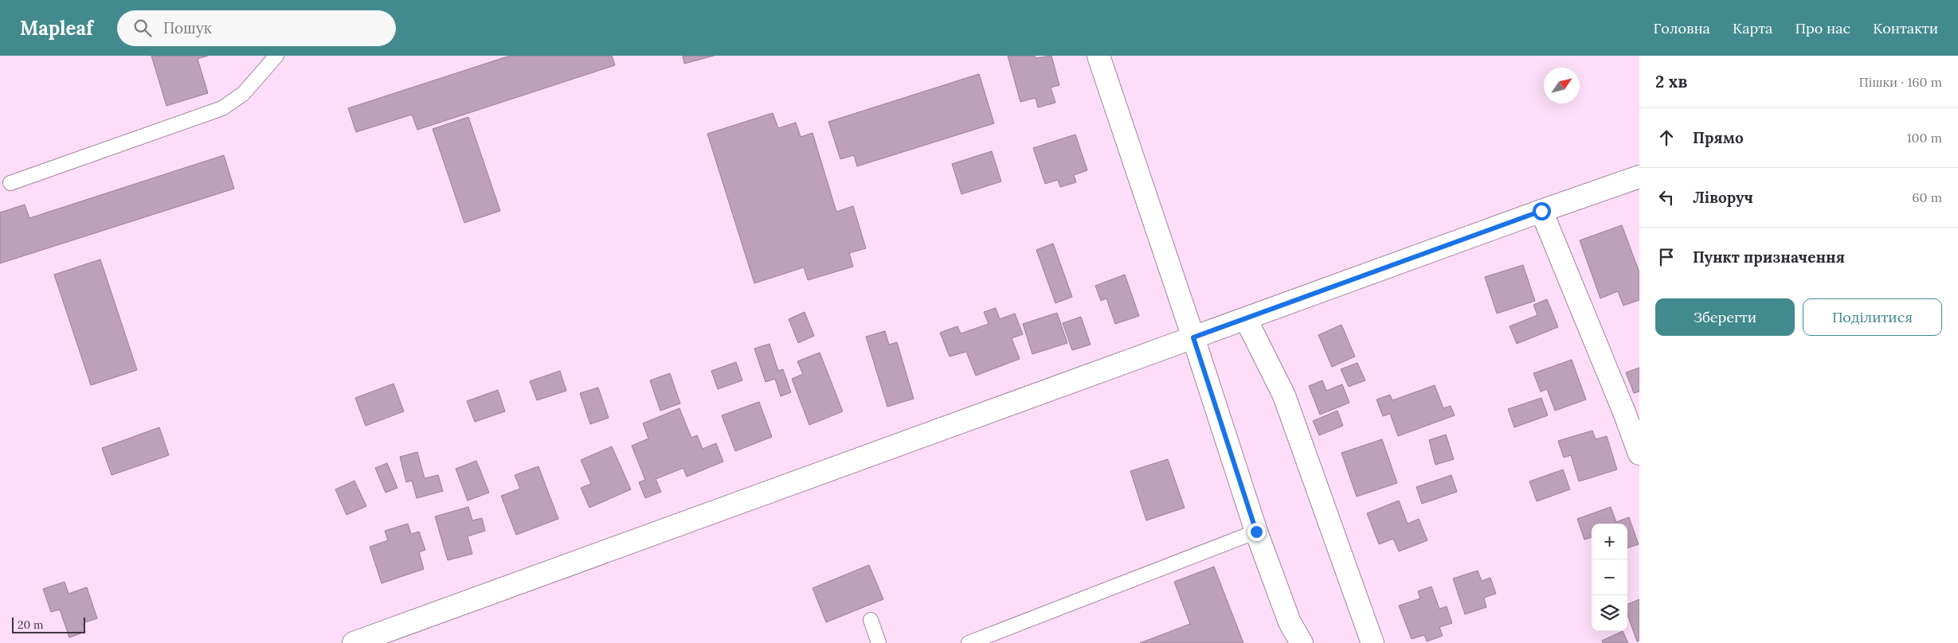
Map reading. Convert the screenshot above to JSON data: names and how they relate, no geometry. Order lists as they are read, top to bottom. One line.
{"scale_bar":"20 m","north":"top right","page":{"header":"Mapleaf","search":"Пошук","nav":["Головна","Карта","Про нас","Контакти"],"heading":["2 хв","Пішки · 160 m"],"list":[["Прямо","100 m"],["Ліворуч","60 m"],"Пункт призначення"],"buttons":["Зберегти","Поділитися"],"map_buttons":["+","−"],"scale":"20 m"}}
